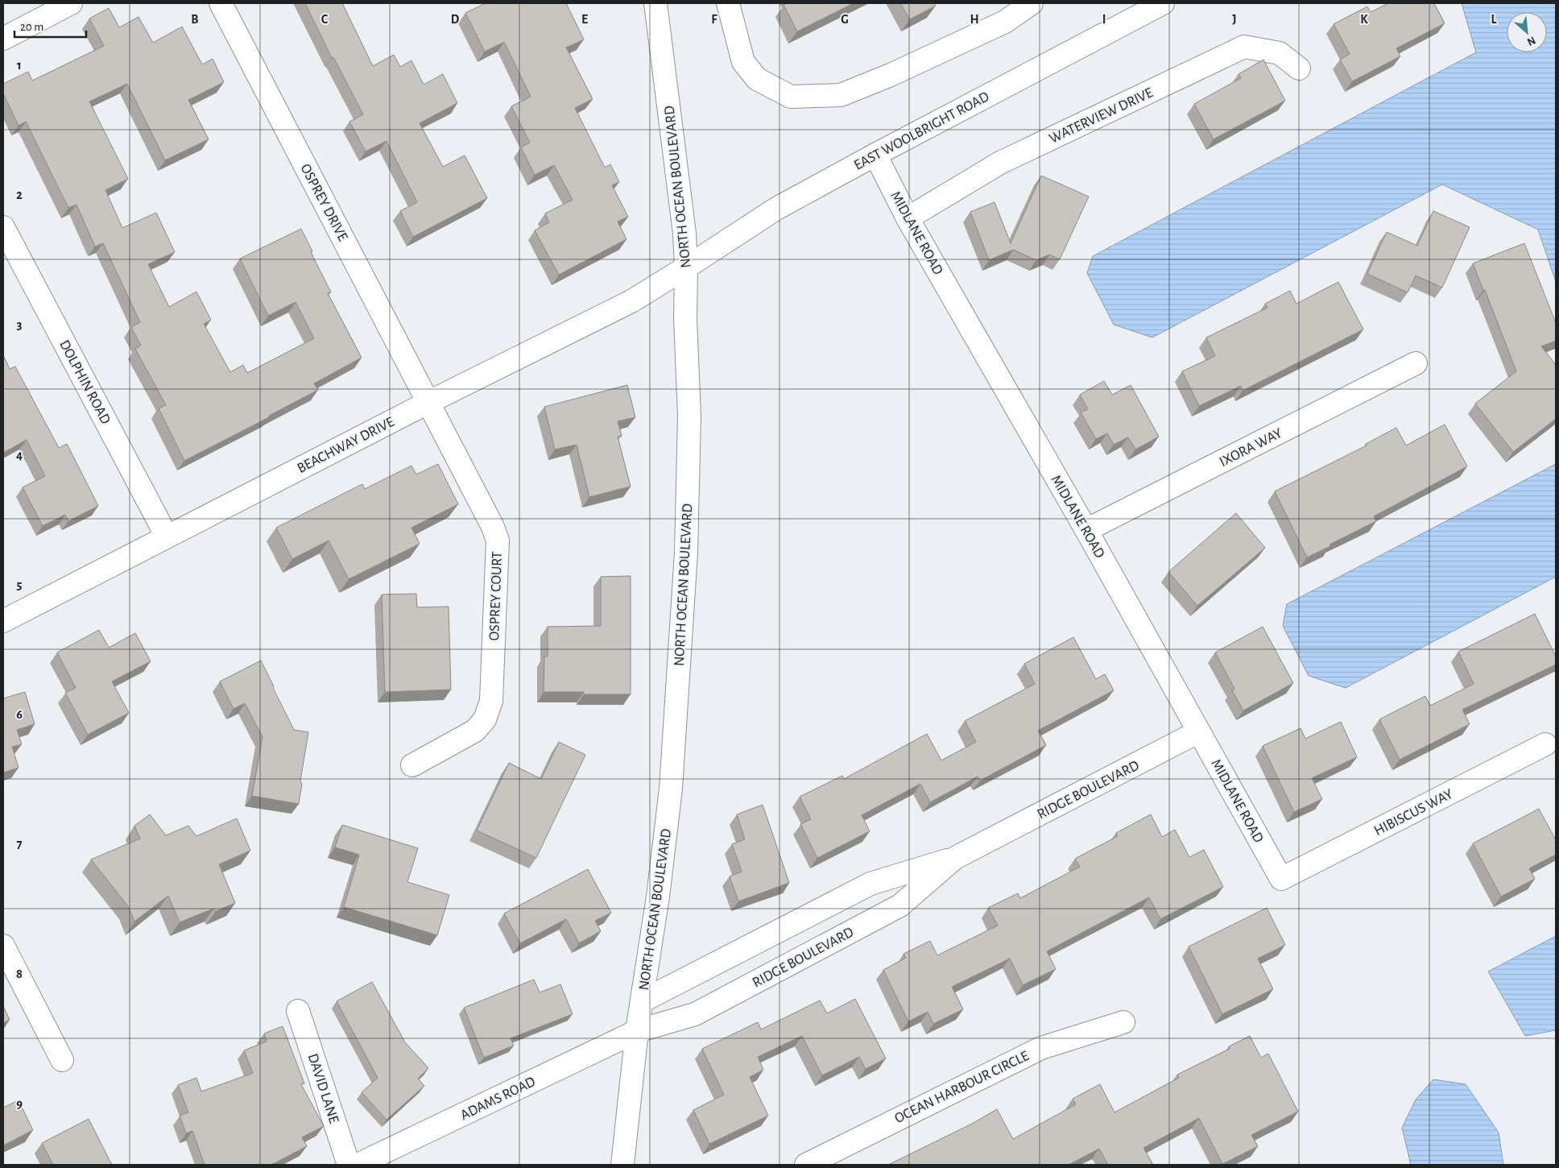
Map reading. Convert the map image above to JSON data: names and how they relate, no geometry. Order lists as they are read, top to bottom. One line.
{"streets":{"street":["WATERVIEW DRIVE","EAST WOOLBRIGHT ROAD","NORTH OCEAN BOULEVARD","OSPREY DRIVE","MIDLANE ROAD","DOLPHIN ROAD","BEACHWAY DRIVE","IXORA WAY","OSPREY COURT","RIDGE BOULEVARD","HIBISCUS WAY","OCEAN HARBOUR CIRCLE","DAVID LANE","ADAMS ROAD"]},"crossings":[["WATERVIEW DRIVE","MIDLANE ROAD"],["EAST WOOLBRIGHT ROAD","NORTH OCEAN BOULEVARD"],["EAST WOOLBRIGHT ROAD","MIDLANE ROAD"],["EAST WOOLBRIGHT ROAD","BEACHWAY DRIVE"],["NORTH OCEAN BOULEVARD","BEACHWAY DRIVE"],["NORTH OCEAN BOULEVARD","RIDGE BOULEVARD"],["NORTH OCEAN BOULEVARD","ADAMS ROAD"],["OSPREY DRIVE","BEACHWAY DRIVE"],["OSPREY DRIVE","OSPREY COURT"],["MIDLANE ROAD","IXORA WAY"],["MIDLANE ROAD","RIDGE BOULEVARD"],["MIDLANE ROAD","HIBISCUS WAY"],["DOLPHIN ROAD","BEACHWAY DRIVE"],["BEACHWAY DRIVE","OSPREY COURT"],["RIDGE BOULEVARD","ADAMS ROAD"]],"scale_bar":"20 m","north":"bottom right","grid":{"columns":["B","C","D","E","F","G","H","I","J","K","L"],"rows":["1","2","3","4","5","6","7","8","9"]}}
